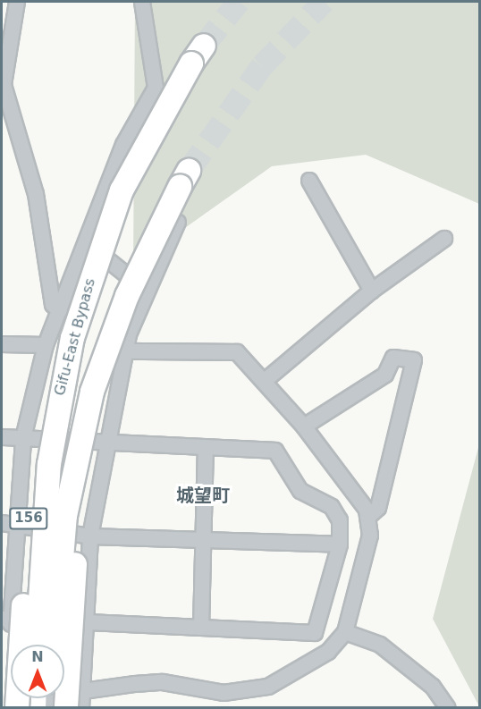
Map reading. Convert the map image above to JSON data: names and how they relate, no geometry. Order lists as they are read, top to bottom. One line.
{"streets":{"highway":["Gifu-East Bypass","156"]},"crossings":[["Gifu-East Bypass","156"]],"districts":["城望町"],"north":"top"}
